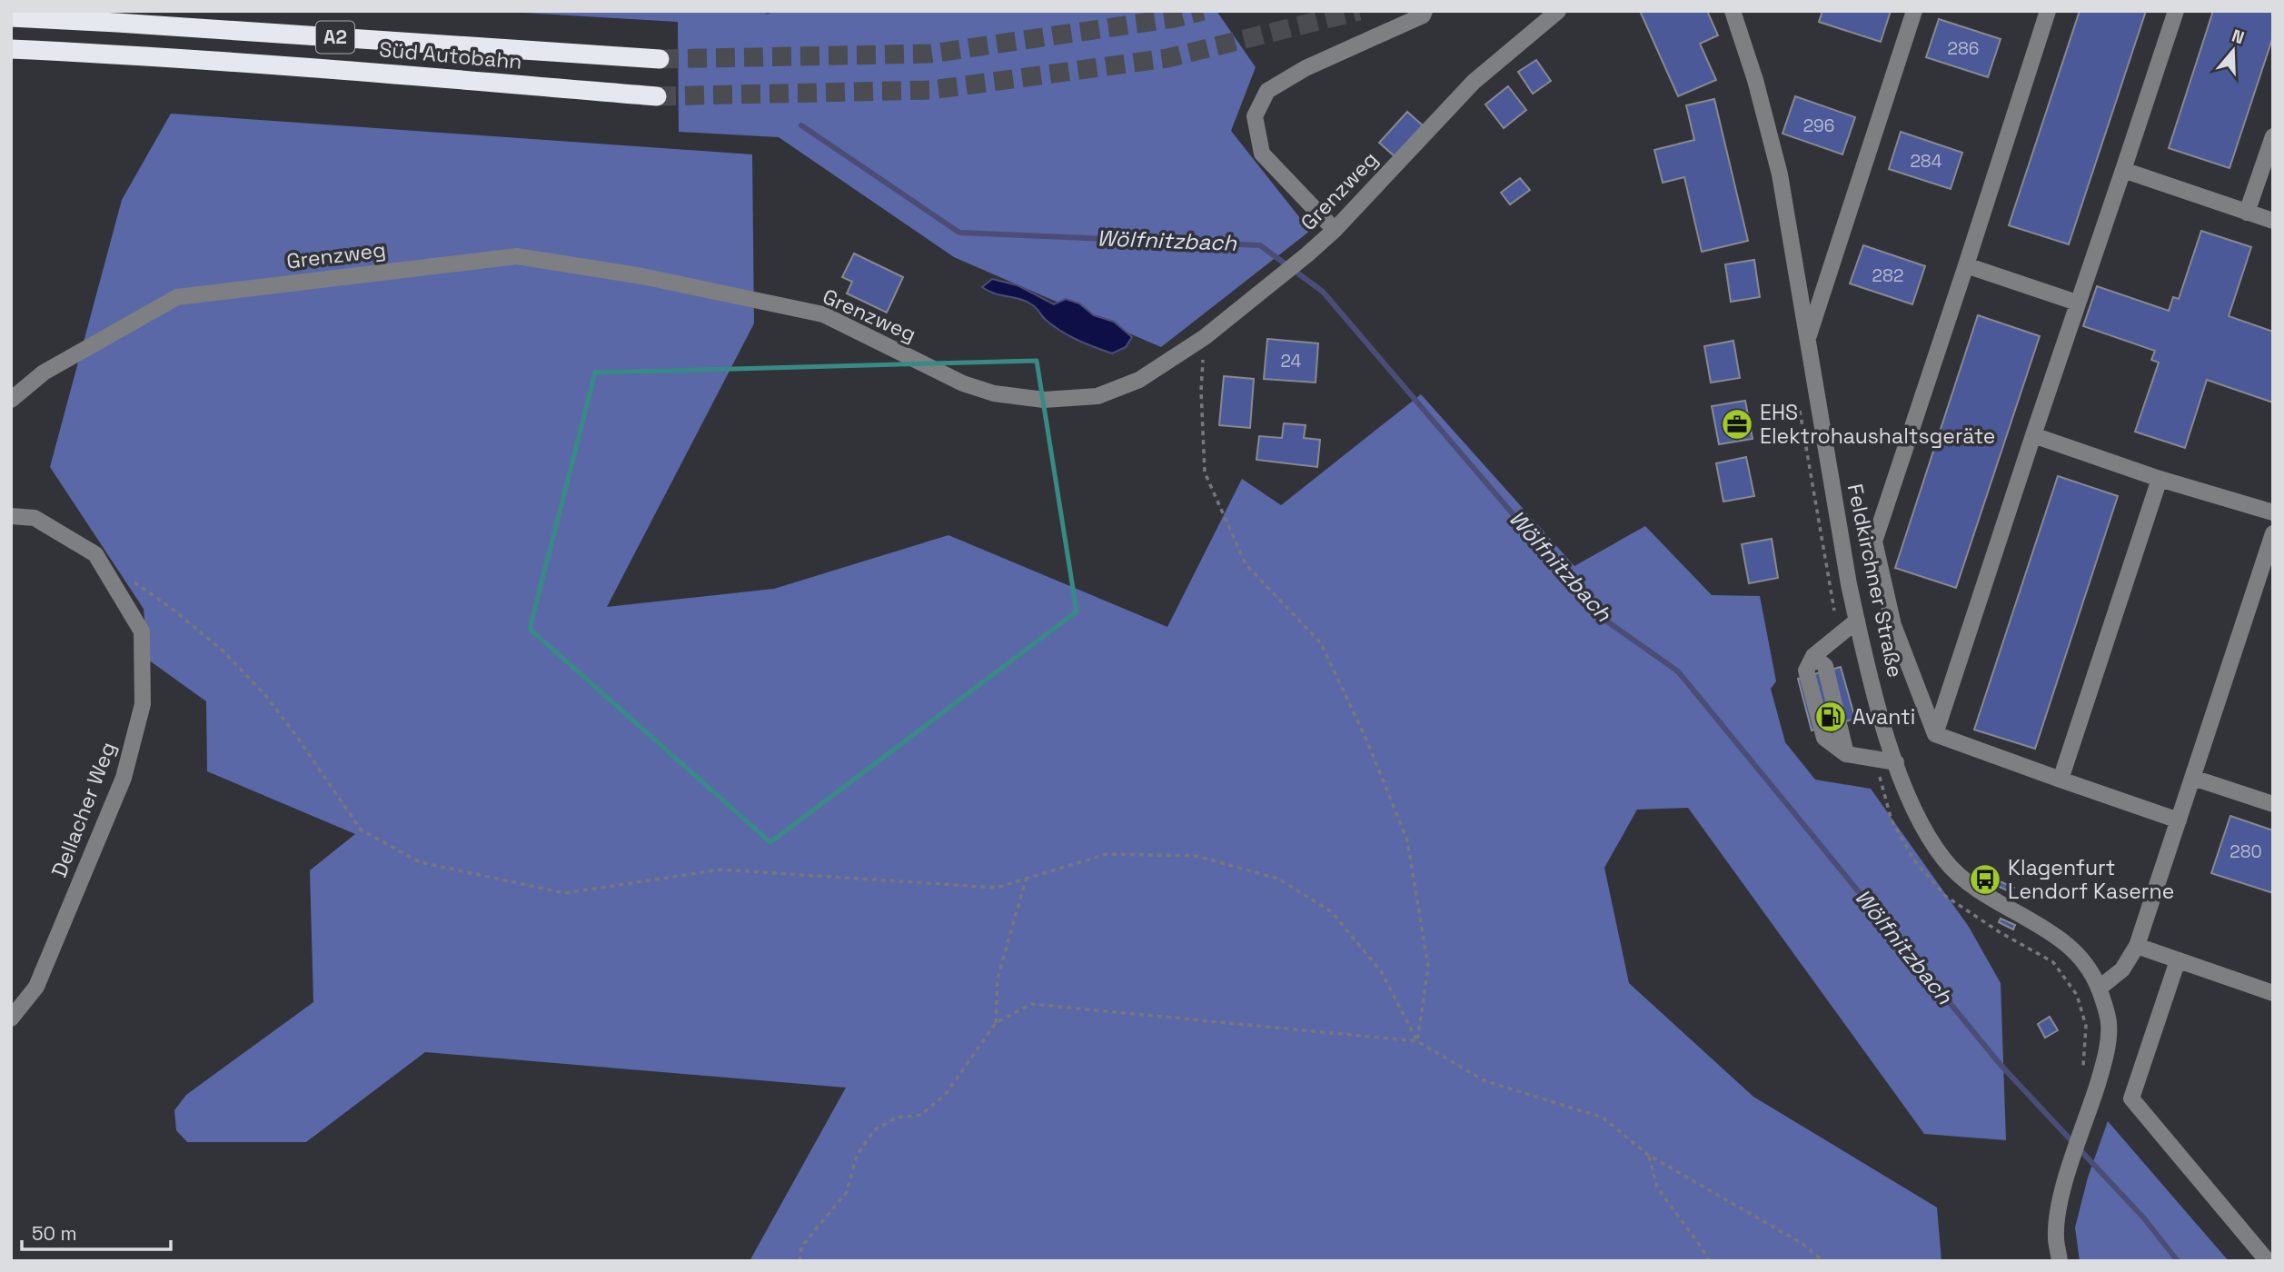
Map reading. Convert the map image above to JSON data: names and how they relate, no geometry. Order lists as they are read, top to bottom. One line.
{"streets":{"highway":["A2","Süd Autobahn"],"street":["Grenzweg","Feldkirchner Straße","Dellacher Weg"]},"water":["Wölfnitzbach"],"places":{"office":["EHS Elektrohaushaltsgeräte"],"fuel station":["Avanti"],"bus stop":["Klagenfurt Lendorf Kaserne"]},"house_numbers":["286","296","284","282","24","280"],"scale_bar":"50 m","north":"top"}
